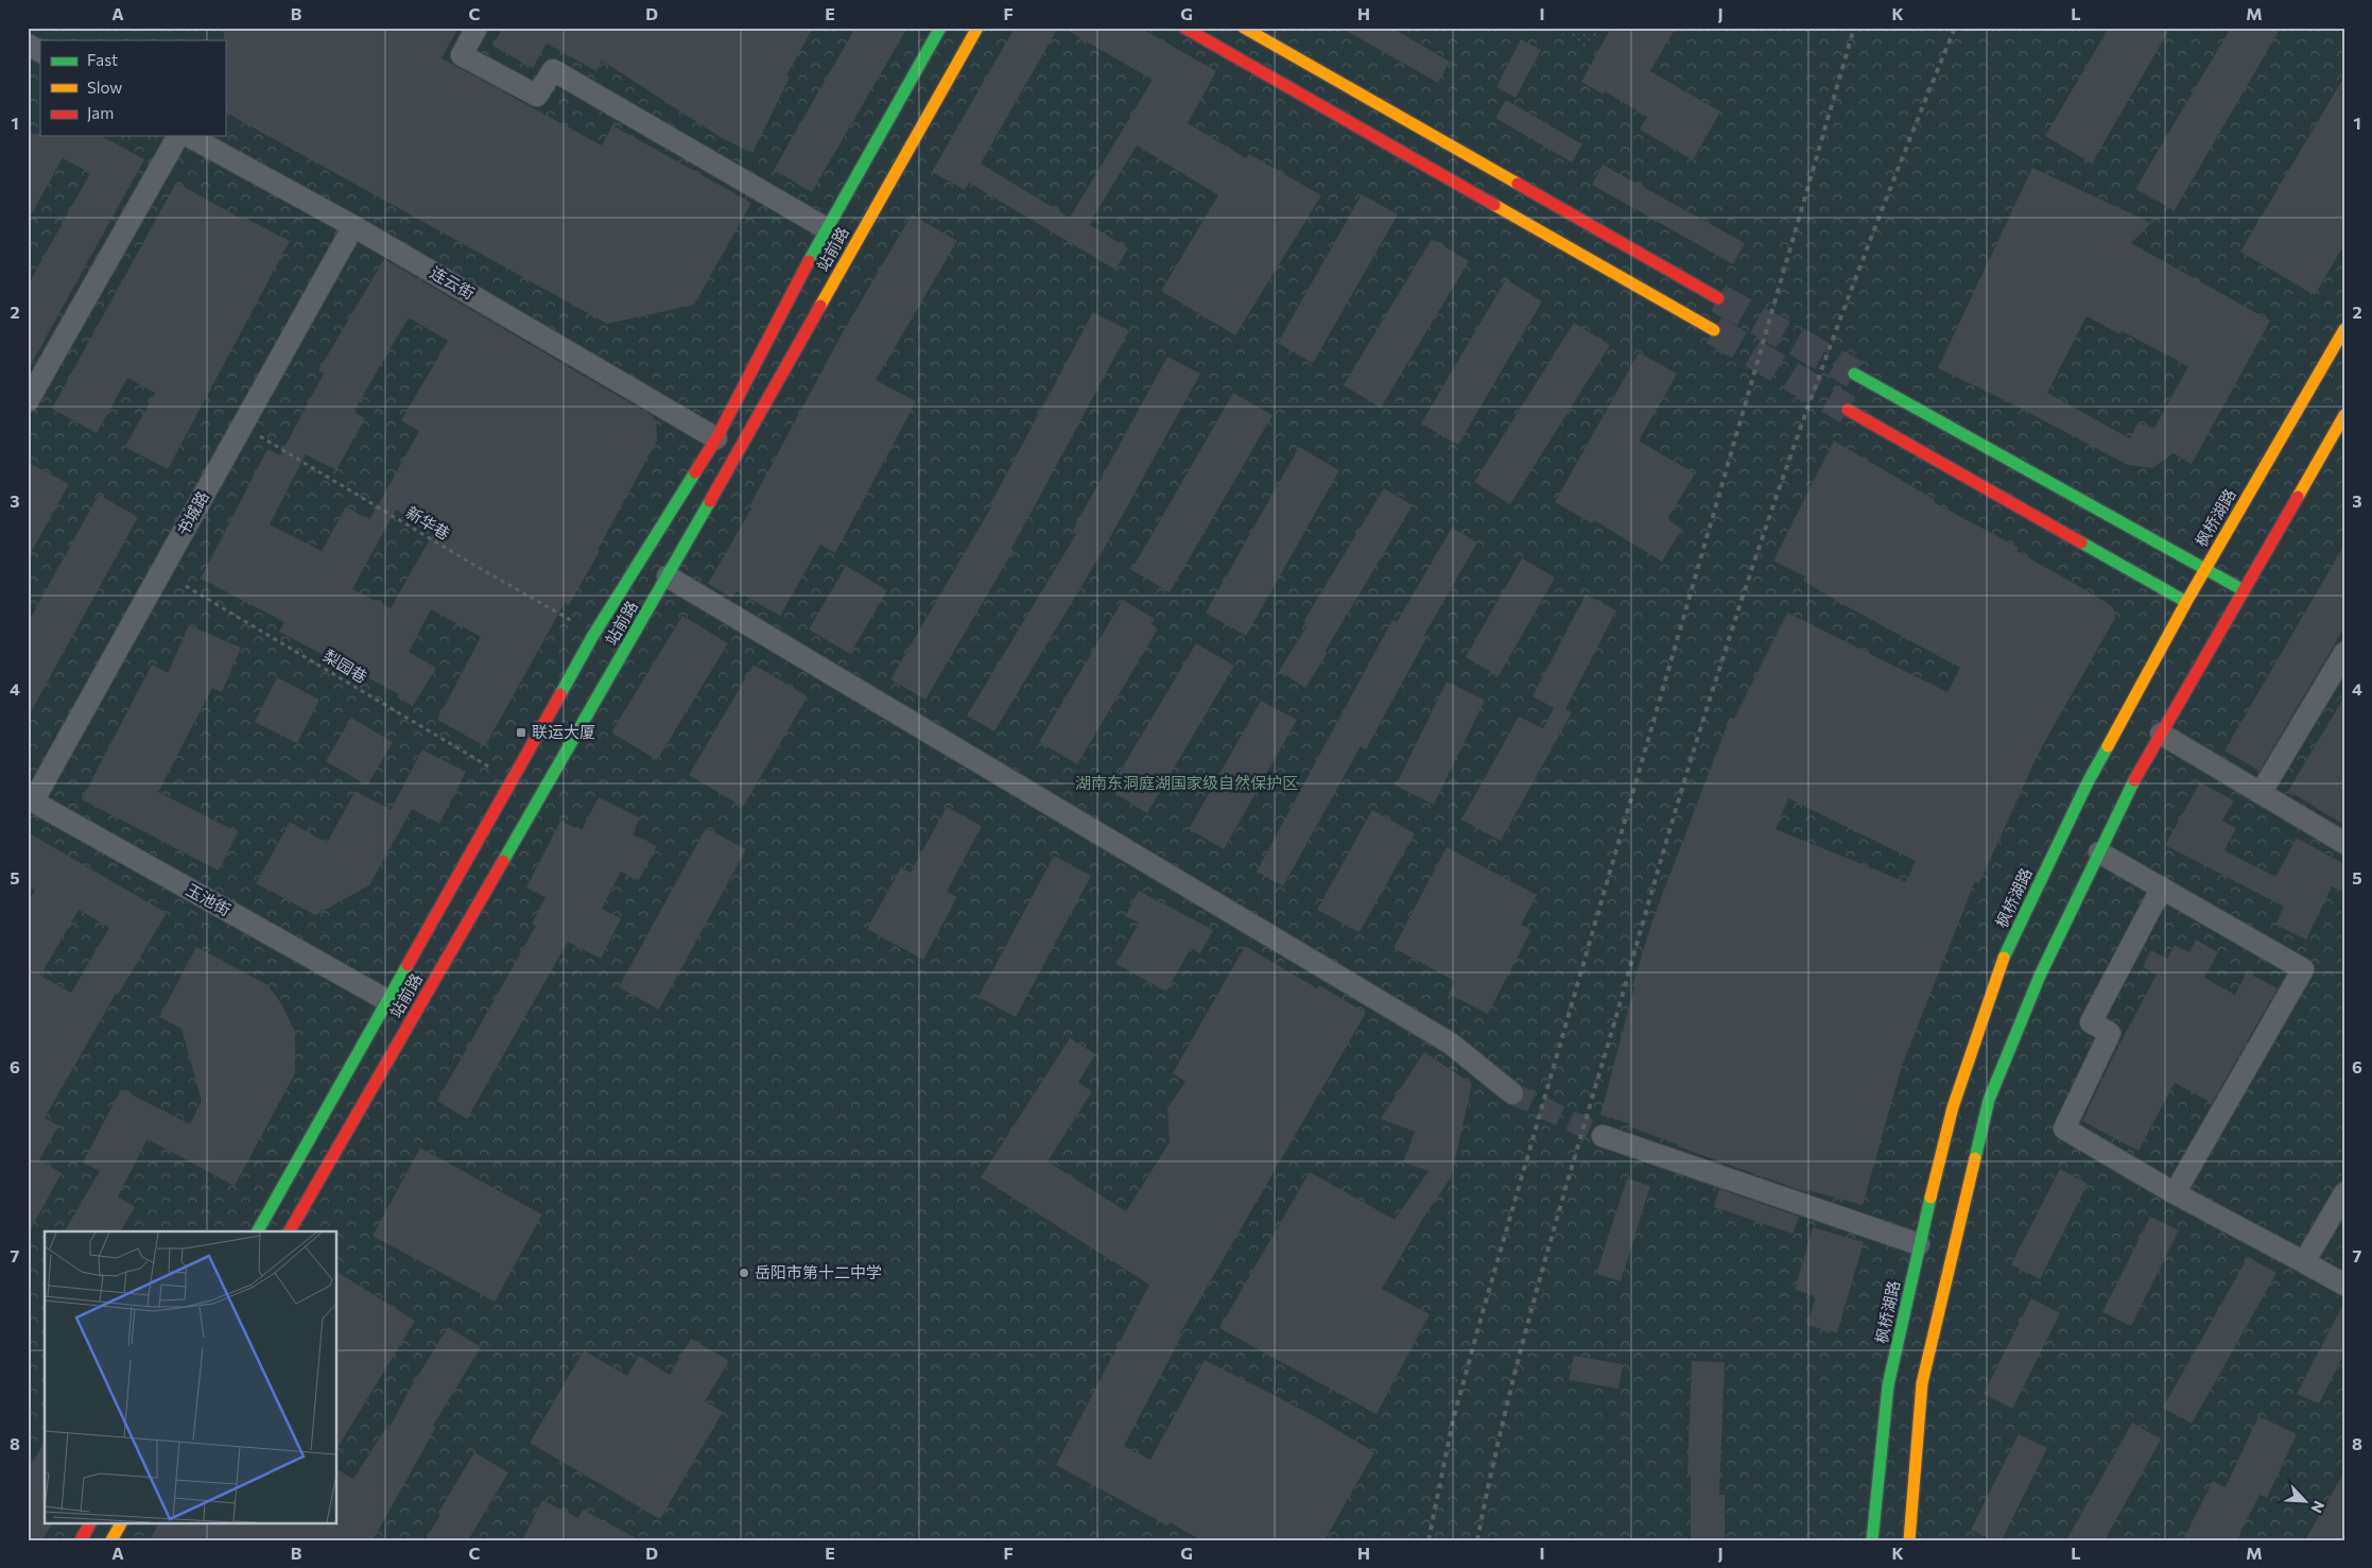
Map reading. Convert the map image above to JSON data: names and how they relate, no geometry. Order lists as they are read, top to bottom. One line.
{"streets":{"main road":["站前路","枫桥湖路"],"street":["连云街","书城路","玉池街"],"path":["新华巷","梨园巷"]},"crossings":[["站前路","连云街"],["站前路","新华巷"],["站前路","玉池街"],["连云街","书城路"],["书城路","玉池街"]],"parks":["湖南东洞庭湖国家级自然保护区"],"places":{"transit":["联运大厦"],"other":["岳阳市第十二中学"]},"legend":["Fast","Slow","Jam"],"north":"bottom right","grid":{"columns":["A","B","C","D","E","F","G","H","I","J","K","L","M"],"rows":["1","2","3","4","5","6","7","8"]}}
